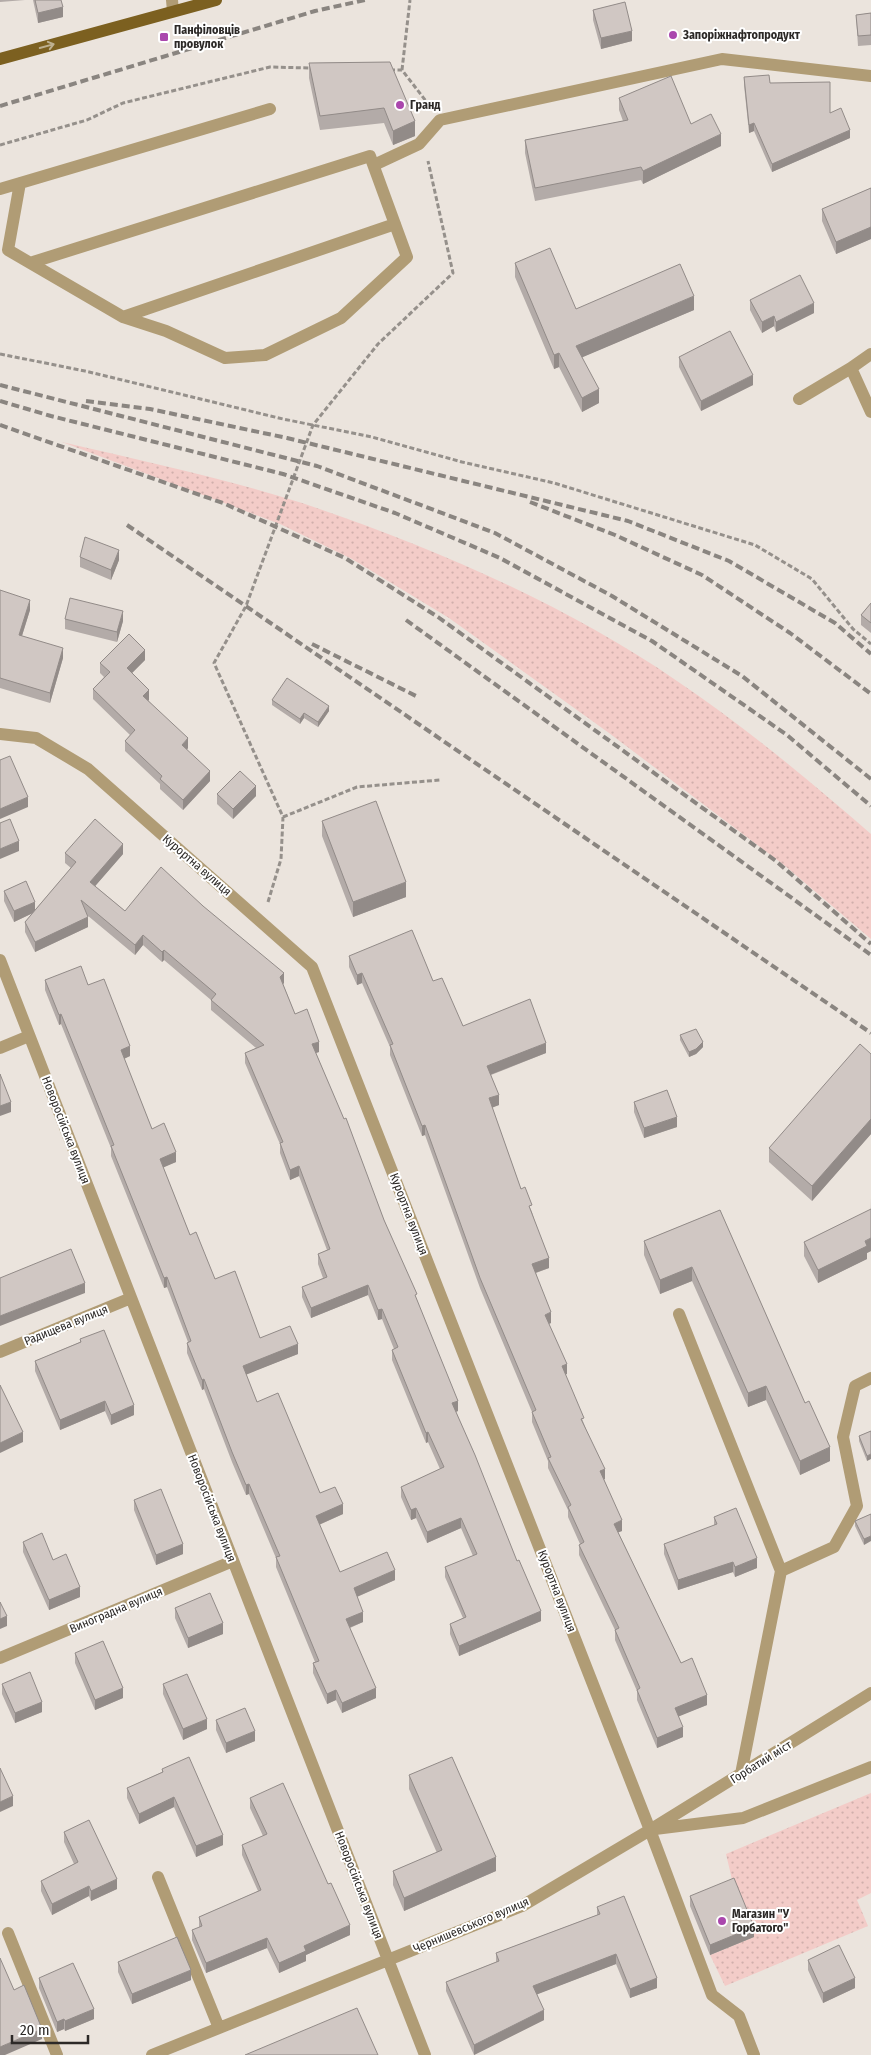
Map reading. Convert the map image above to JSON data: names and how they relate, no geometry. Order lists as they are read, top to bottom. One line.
{"streets":{"street":["Курортна вулиця","Новоросійська вулиця","Радищева вулиця","Виноградна вулиця","Горбатий міст","Чернишевського вулиця"]},"crossings":[["Курортна вулиця","Горбатий міст"],["Курортна вулиця","Чернишевського вулиця"],["Новоросійська вулиця","Радищева вулиця"],["Новоросійська вулиця","Виноградна вулиця"],["Новоросійська вулиця","Чернишевського вулиця"],["Горбатий міст","Чернишевського вулиця"]],"places":{"other":["Запоріжнафтопродукт","Гранд","Магазин \"У Горбатого\""],"transit":["Панфіловців провулок"]},"scale_bar":"20 m"}
